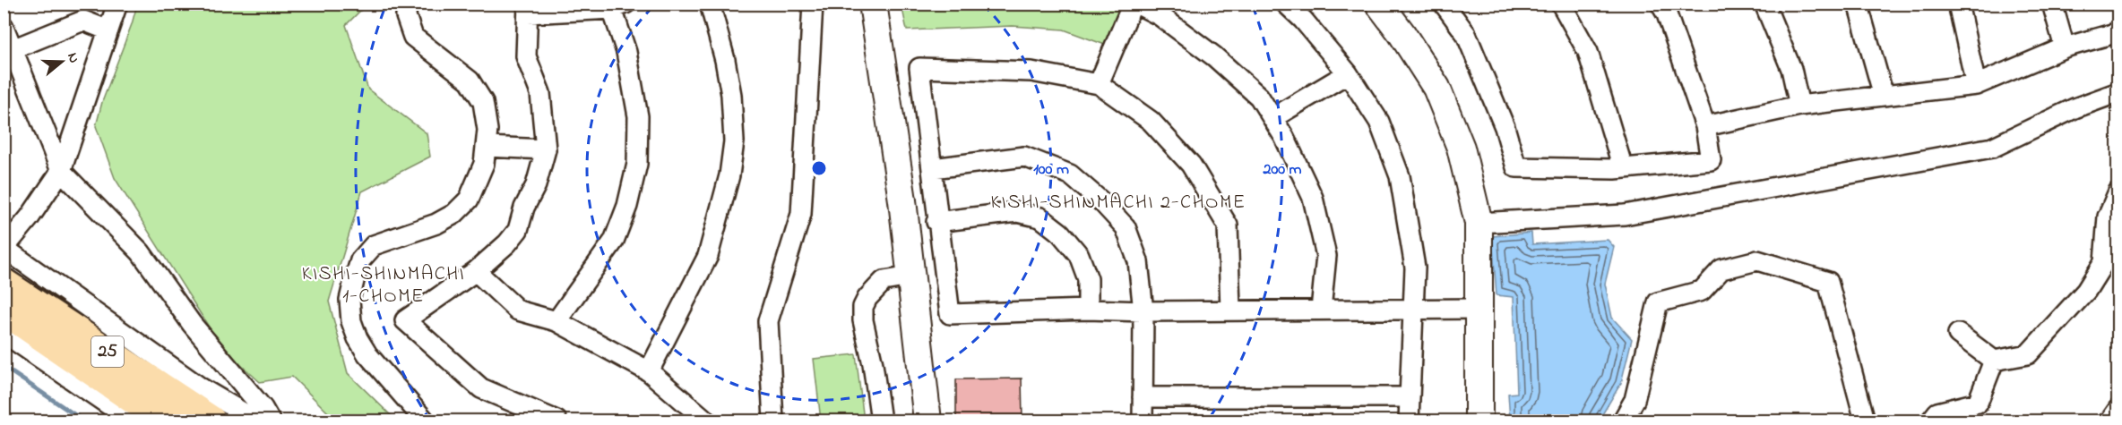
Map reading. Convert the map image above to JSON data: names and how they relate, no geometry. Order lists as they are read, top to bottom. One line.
{"streets":{"main road":["25"]},"districts":["KISHI-SHINMACHI 2-CHOME","KISHI-SHINMACHI 1-CHOME"],"north":"right","rings":["100 m","200 m"]}
